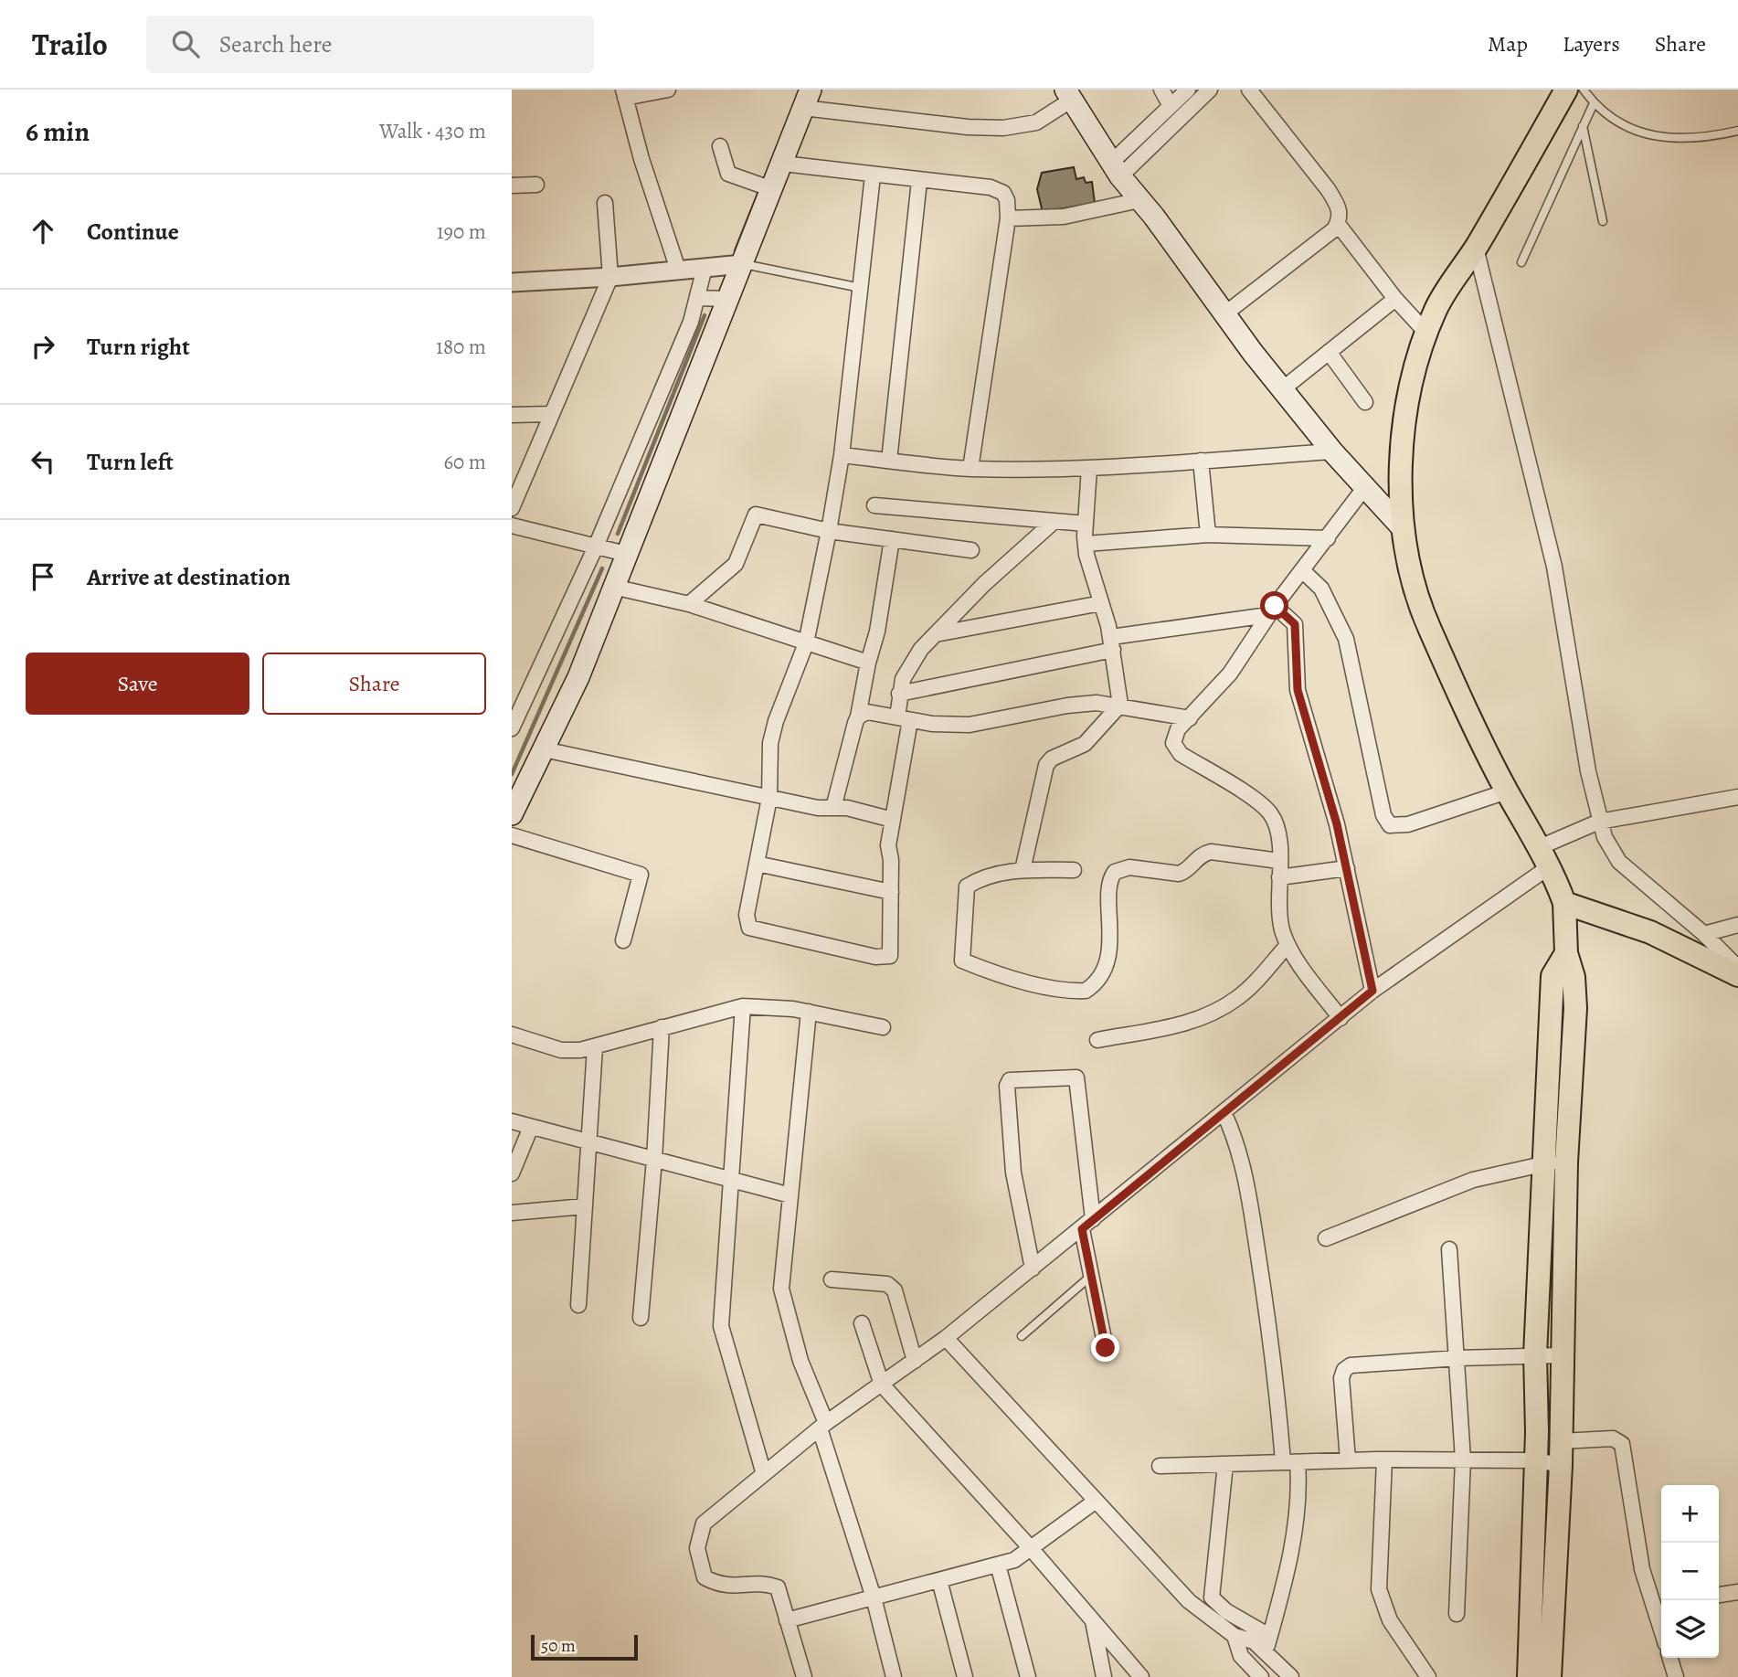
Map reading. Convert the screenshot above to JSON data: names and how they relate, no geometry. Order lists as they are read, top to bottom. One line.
{"scale_bar":"50 m","page":{"header":"Trailo","search":"Search here","nav":["Map","Layers","Share"],"heading":["6 min","Walk · 430 m"],"list":[["Continue","190 m"],["Turn right","180 m"],["Turn left","60 m"],"Arrive at destination"],"buttons":["Save","Share"],"map_buttons":["+","−"],"scale":"50 m"}}
